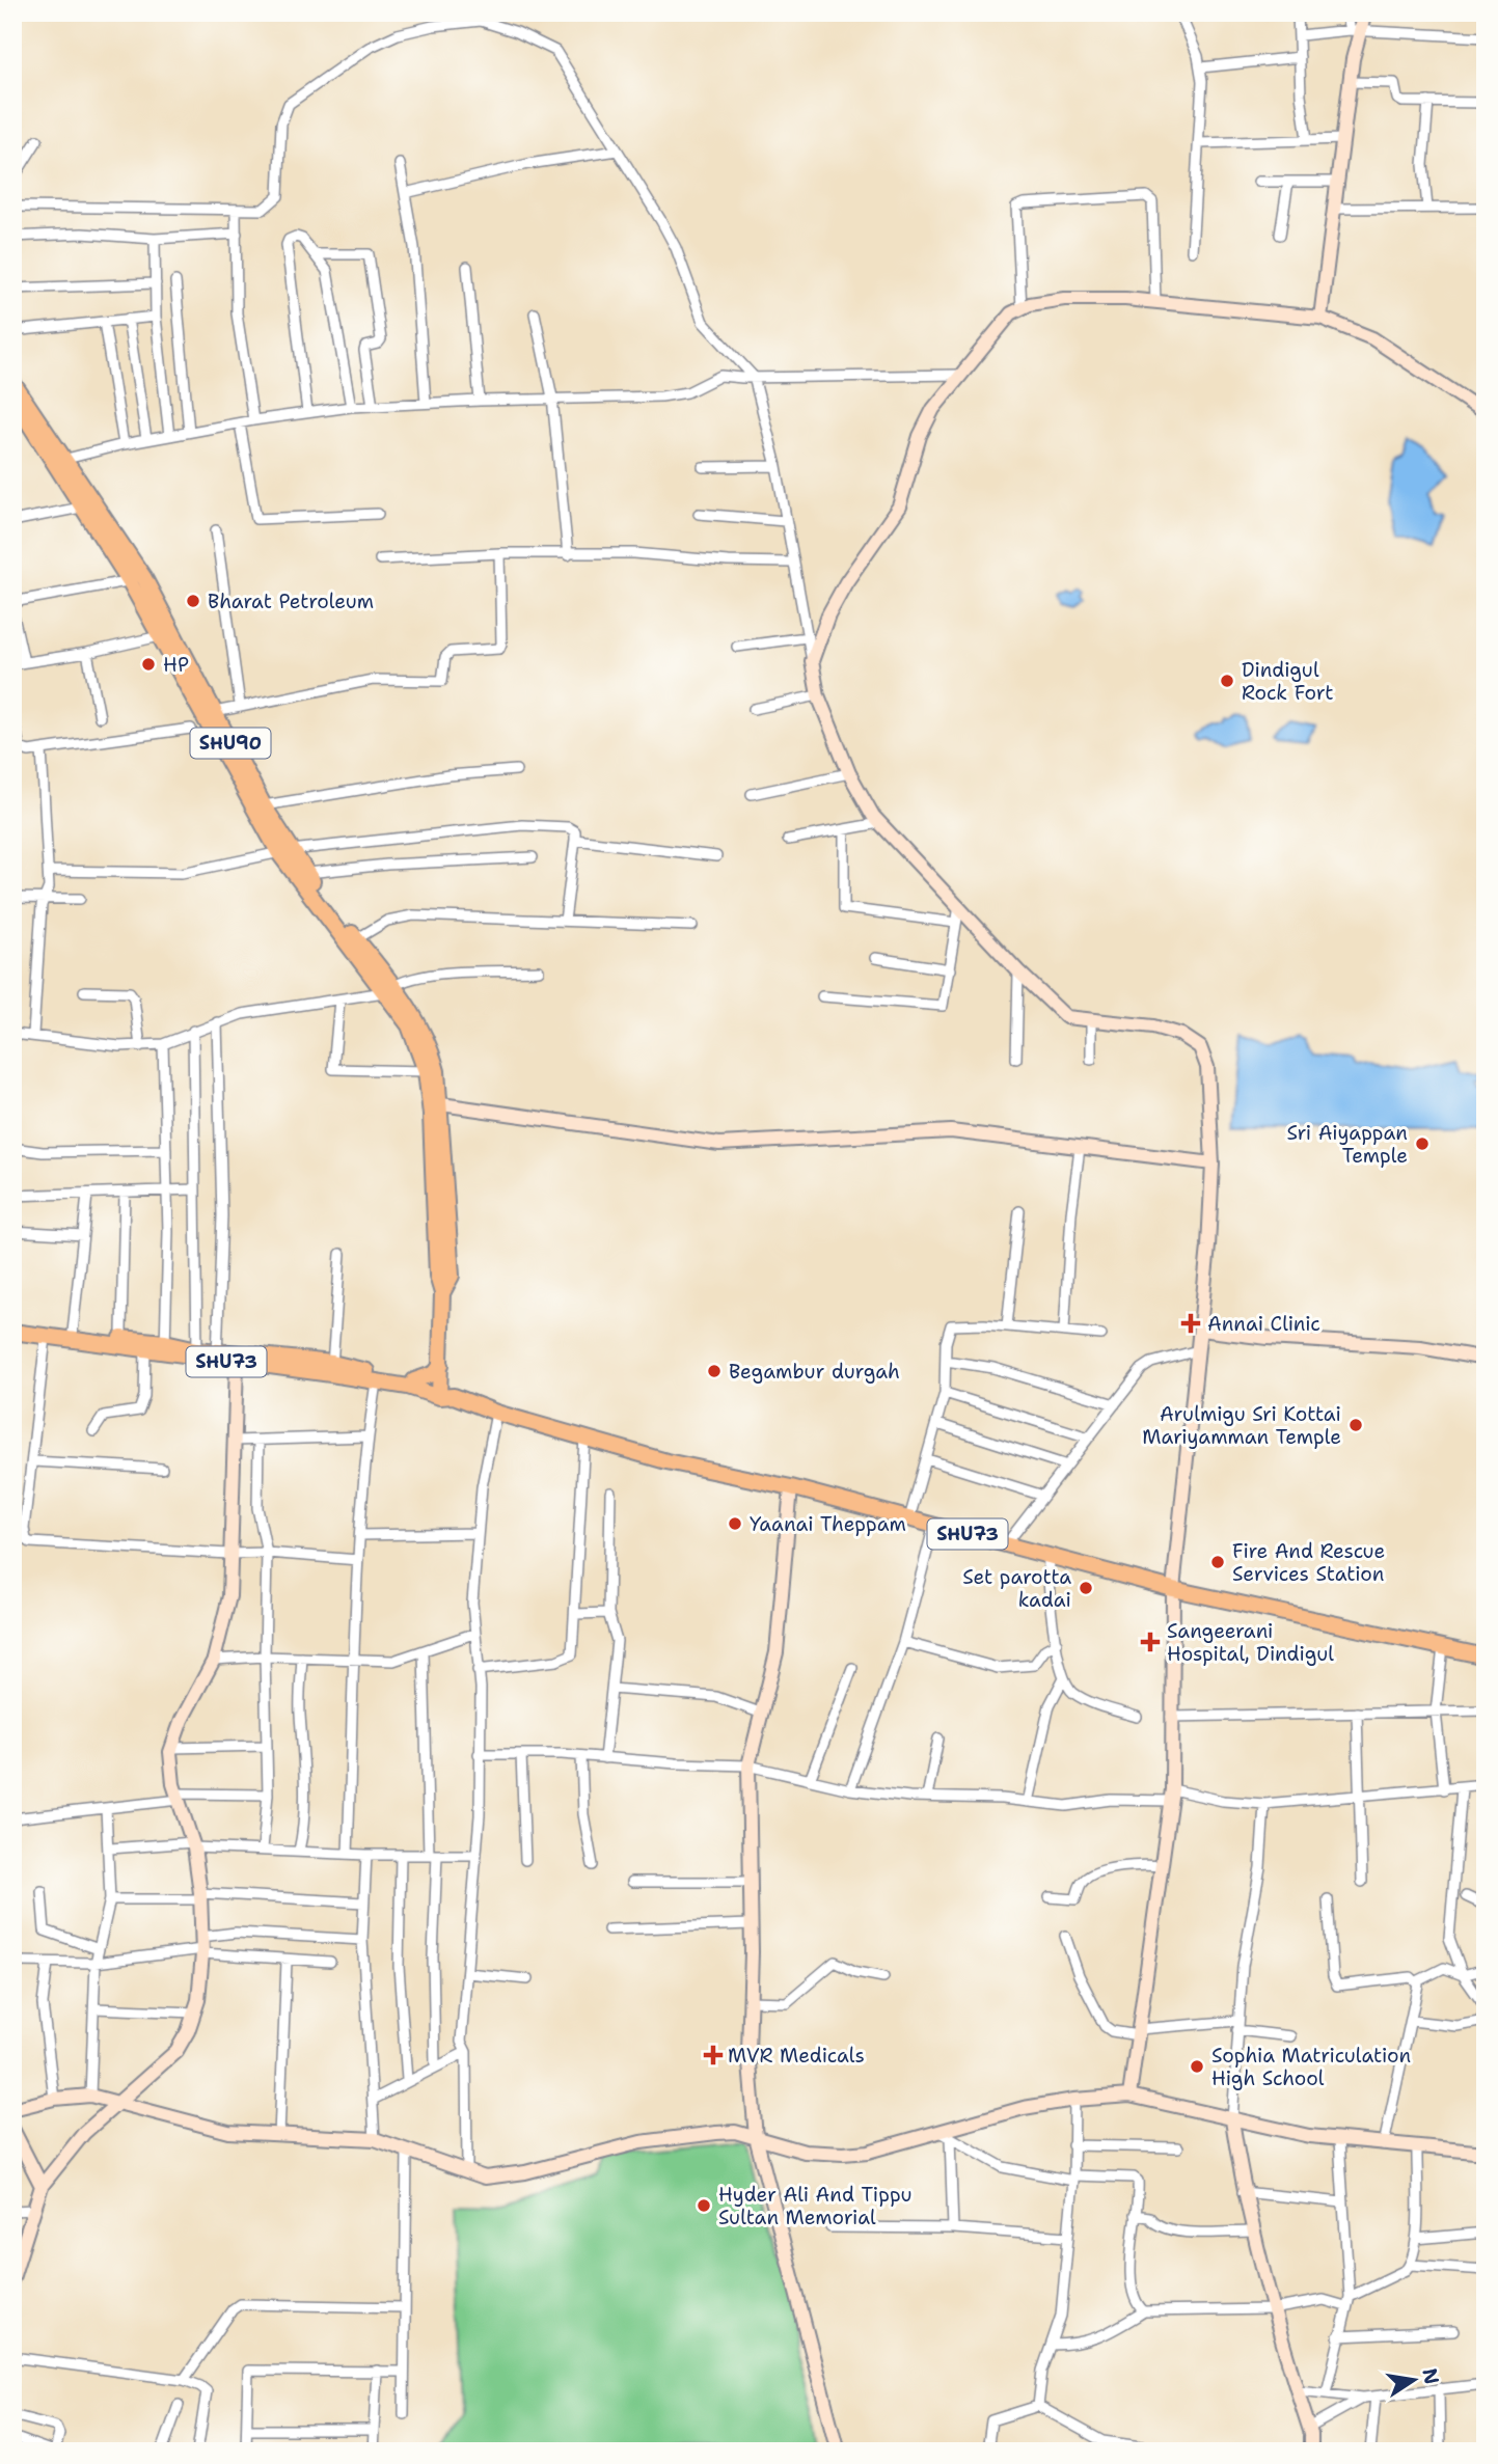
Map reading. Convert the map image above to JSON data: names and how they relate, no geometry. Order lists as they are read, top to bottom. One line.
{"streets":{"main road":["SHU90","SHU73"]},"crossings":[["SHU90","SHU73"]],"places":{"other":["Bharat Petroleum","HP","Dindigul Rock Fort","Sri Aiyappan Temple","Begambur durgah","Arulmigu Sri Kottai Mariyamman Temple","Yaanai Theppam","Fire And Rescue Services Station","Set parotta kadai","Sophia Matriculation High School","Hyder Ali And Tippu Sultan Memorial"],"health":["Annai Clinic","Sangeerani Hospital, Dindigul","MVR Medicals"]},"north":"right"}
